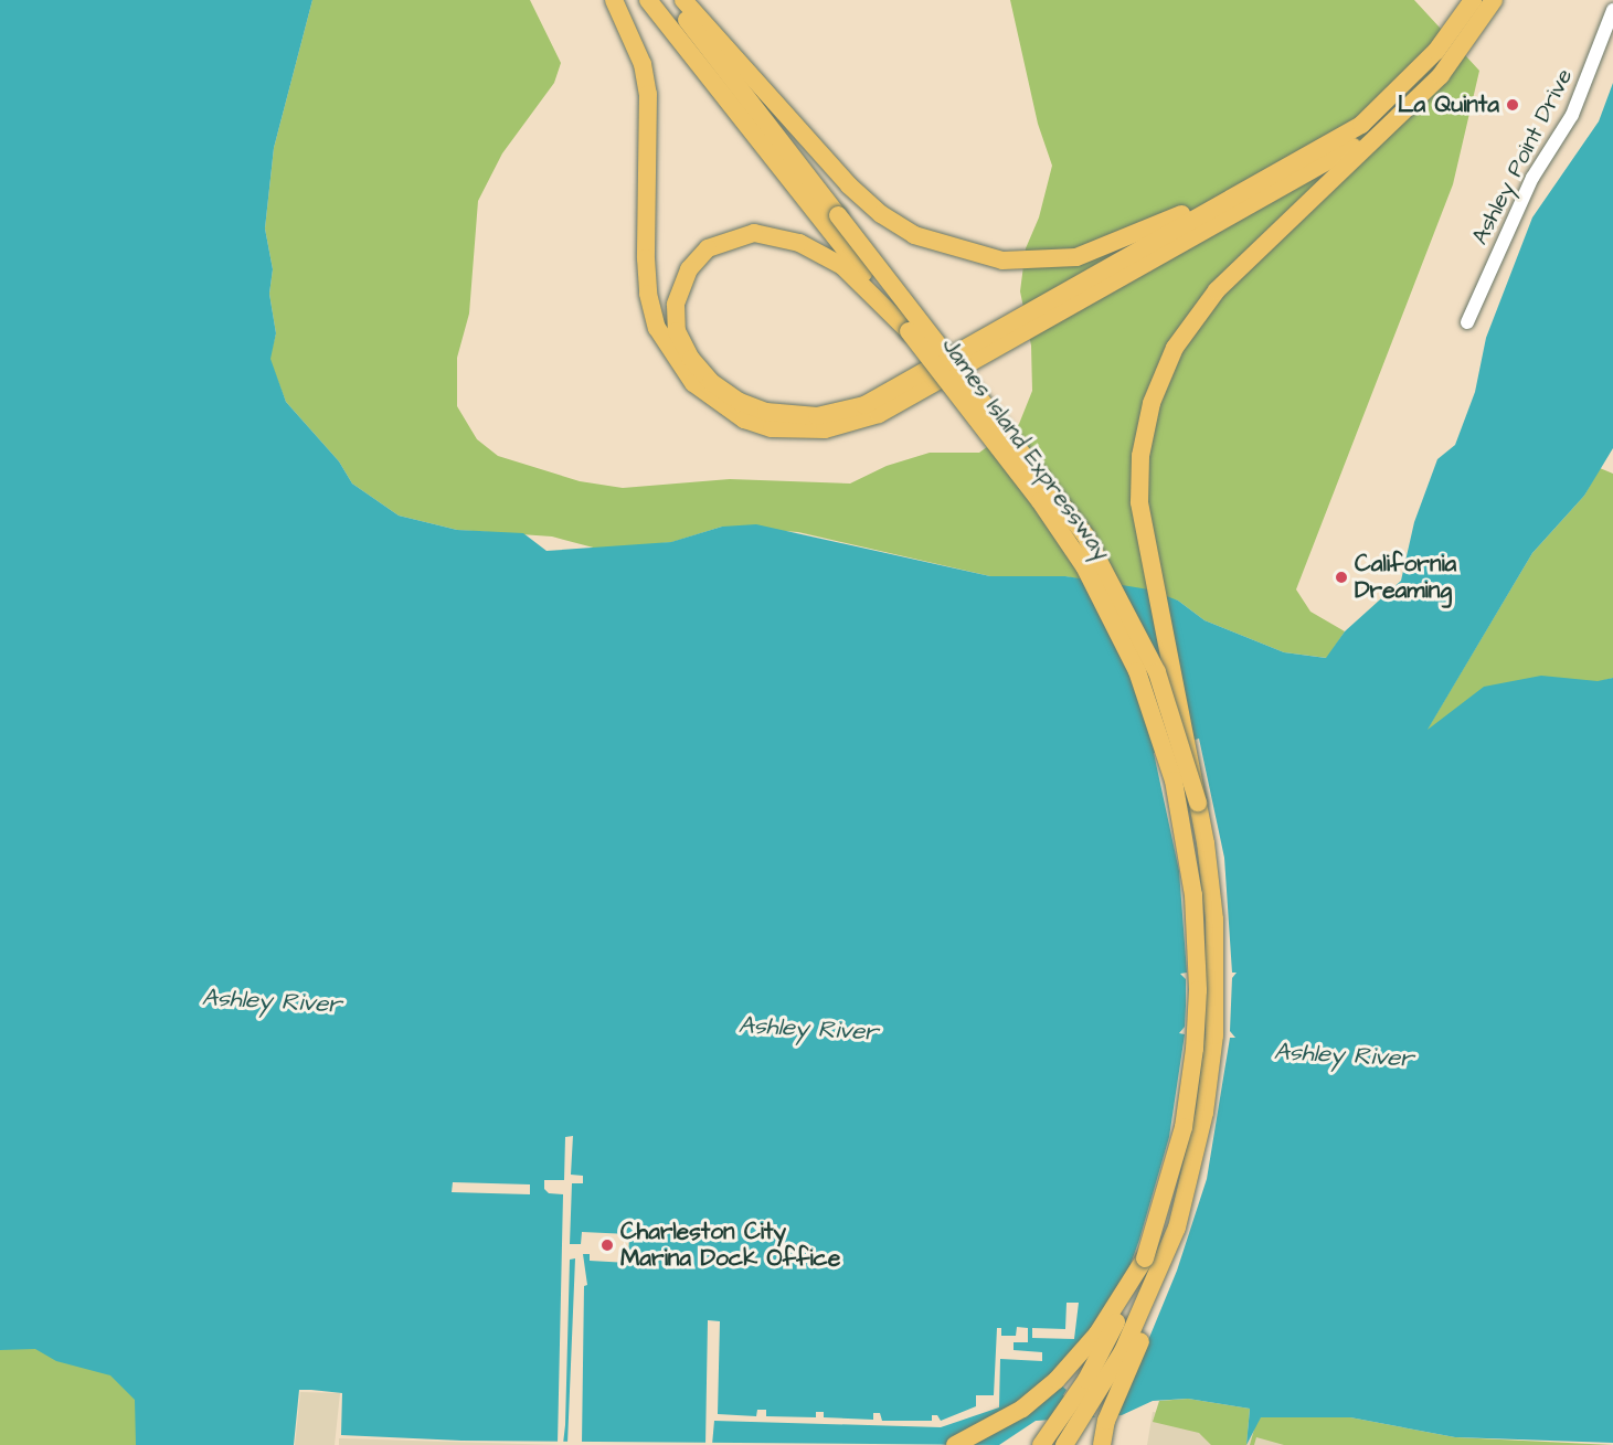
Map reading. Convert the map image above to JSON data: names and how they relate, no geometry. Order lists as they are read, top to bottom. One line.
{"streets":{"highway":["James Island Expressway"],"street":["Ashley Point Drive"]},"water":["Ashley River"],"places":["La Quinta","California Dreaming","Charleston City Marina Dock Office"]}
